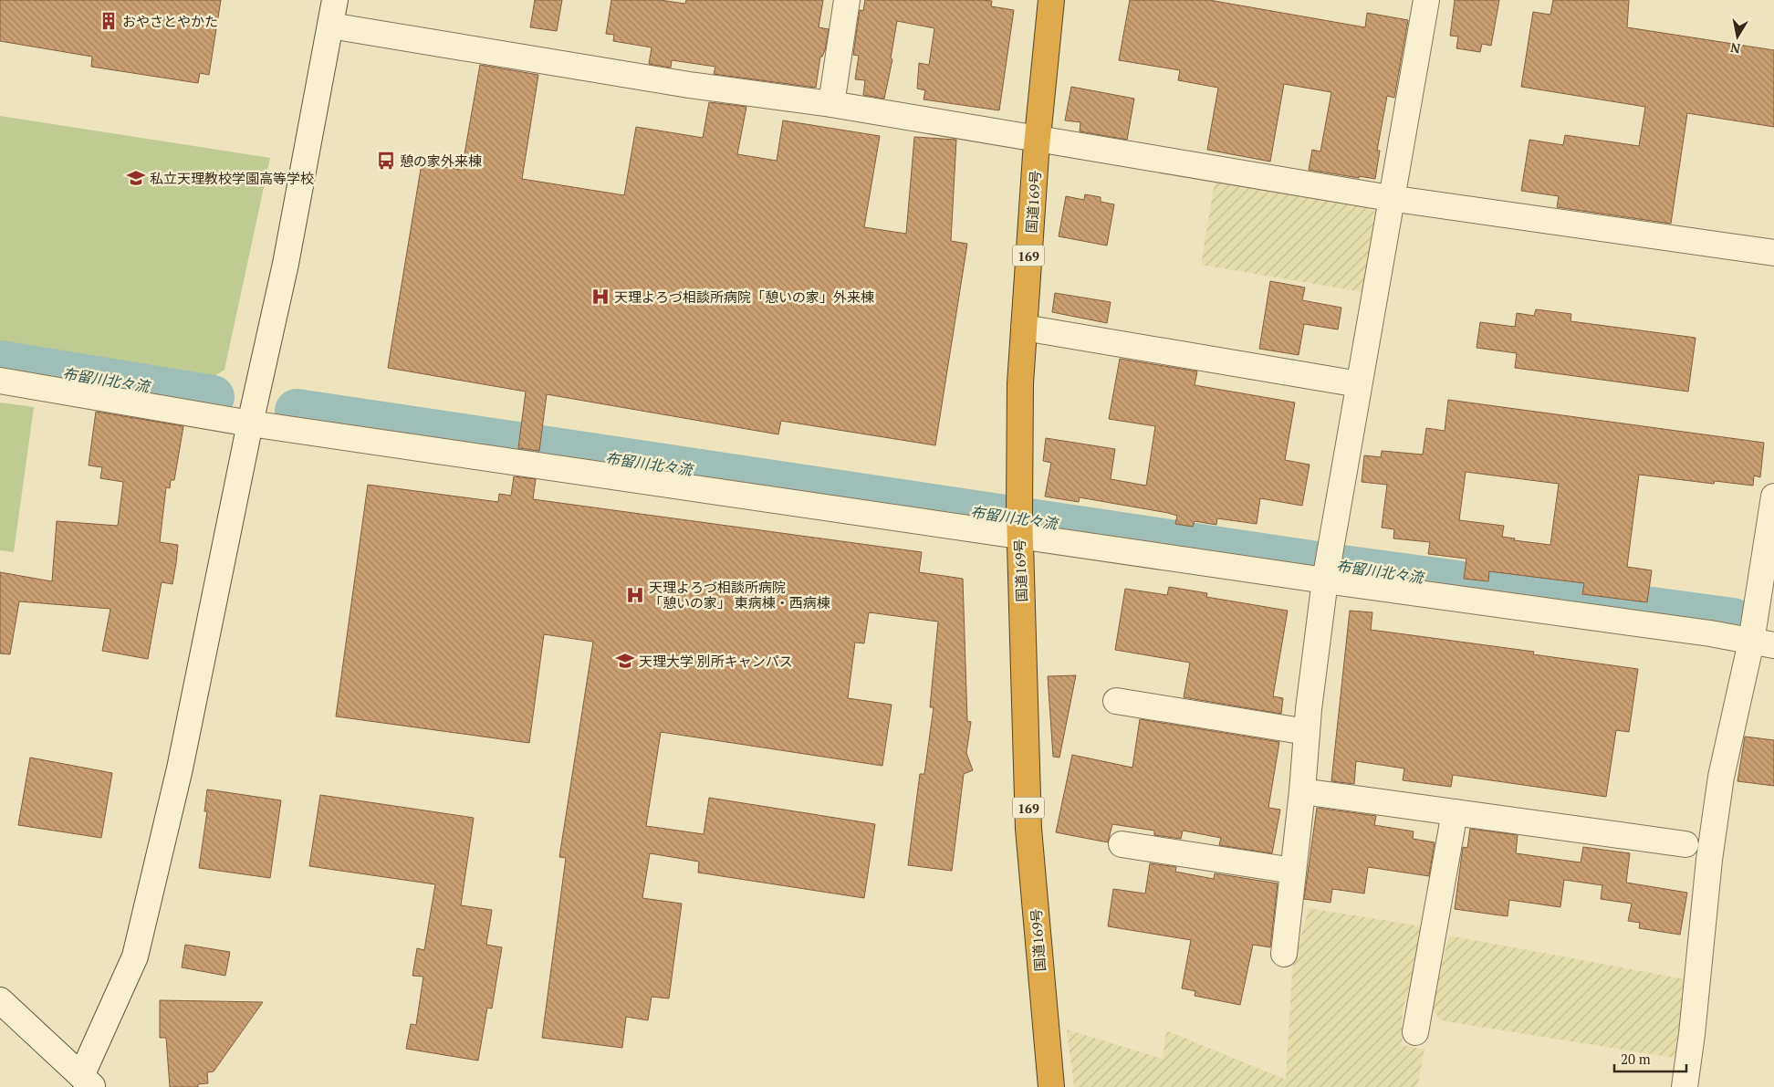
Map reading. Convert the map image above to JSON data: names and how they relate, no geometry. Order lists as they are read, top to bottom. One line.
{"streets":{"highway":["国道169号","169"]},"water":["布留川北々流"],"places":{"building":["おやさとやかた"],"bus stop":["憩の家外来棟"],"school or university":["私立天理教校学園高等学校","天理大学 別所キャンパス"],"hospital":["天理よろづ相談所病院「憩いの家」外来棟","天理よろづ相談所病院 「憩いの家」 東病棟・西病棟"]},"scale_bar":"20 m","north":"bottom"}
